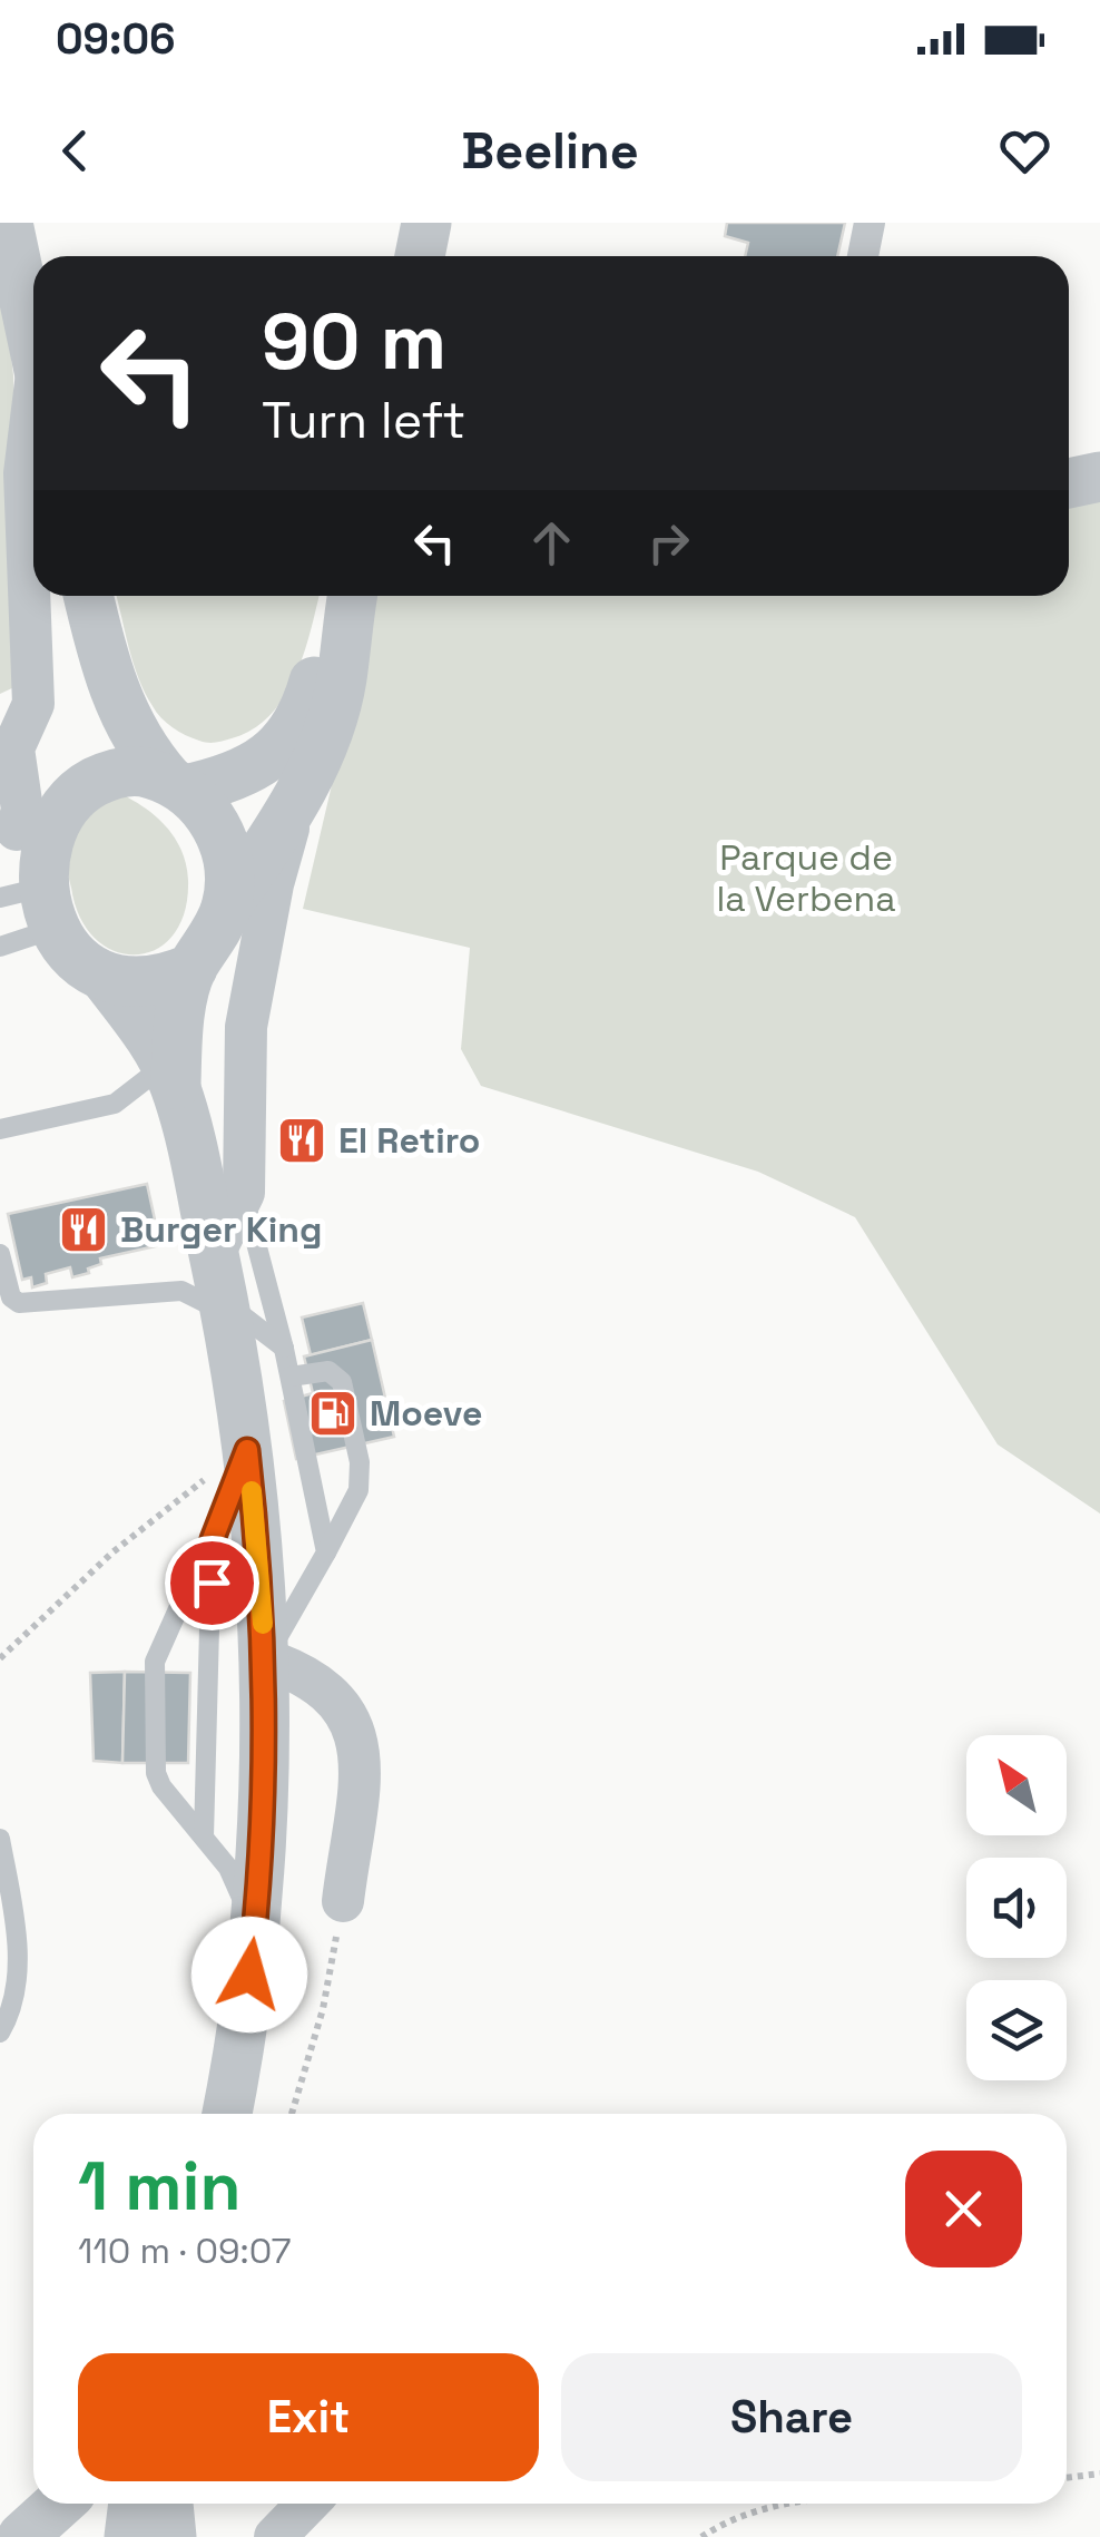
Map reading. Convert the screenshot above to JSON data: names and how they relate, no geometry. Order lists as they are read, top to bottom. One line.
{"parks":["Parque de la Verbena"],"places":{"restaurant":["El Retiro","Burger King"],"fuel station":["Moeve"]},"north":"top left","page":{"status":"09:06","header":"Beeline","turn":["90 m","Turn left"],"heading":["1 min","110 m · 09:07"],"buttons":["Exit","Share"]}}
